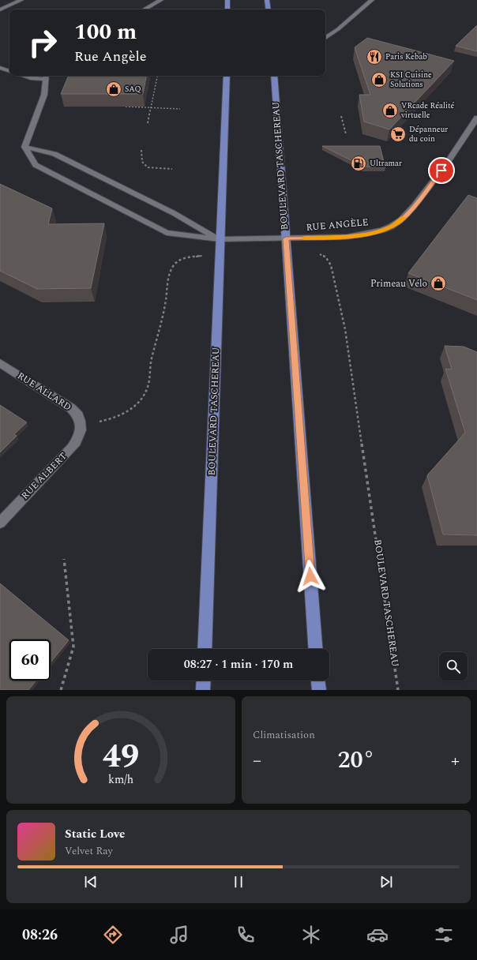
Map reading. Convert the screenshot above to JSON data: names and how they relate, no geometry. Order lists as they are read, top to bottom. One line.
{"streets":{"main road":["BOULEVARD TASCHEREAU"],"street":["RUE ANGÈLE","RUE ALLARD","RUE ALBERT"]},"crossings":[["BOULEVARD TASCHEREAU","RUE ANGÈLE"],["RUE ALLARD","RUE ALBERT"]],"places":{"restaurant":["Paris Kebab"],"shop":["KSI Cuisine Solutions","SAQ","VRcade Réalité virtuelle","Primeau Vélo"],"supermarket":["Dépanneur du coin"],"fuel station":["Ultramar"]},"page":{"turn":["100 m","Rue Angèle"],"limit":"60","trip":"08:27 · 1 min · 170 m","tile":"Climatisation","heat":["−","20°","+"],"song":["Static Love","Velvet Ray"],"tabs":"08:26","gauge":["49","km/h"]}}
